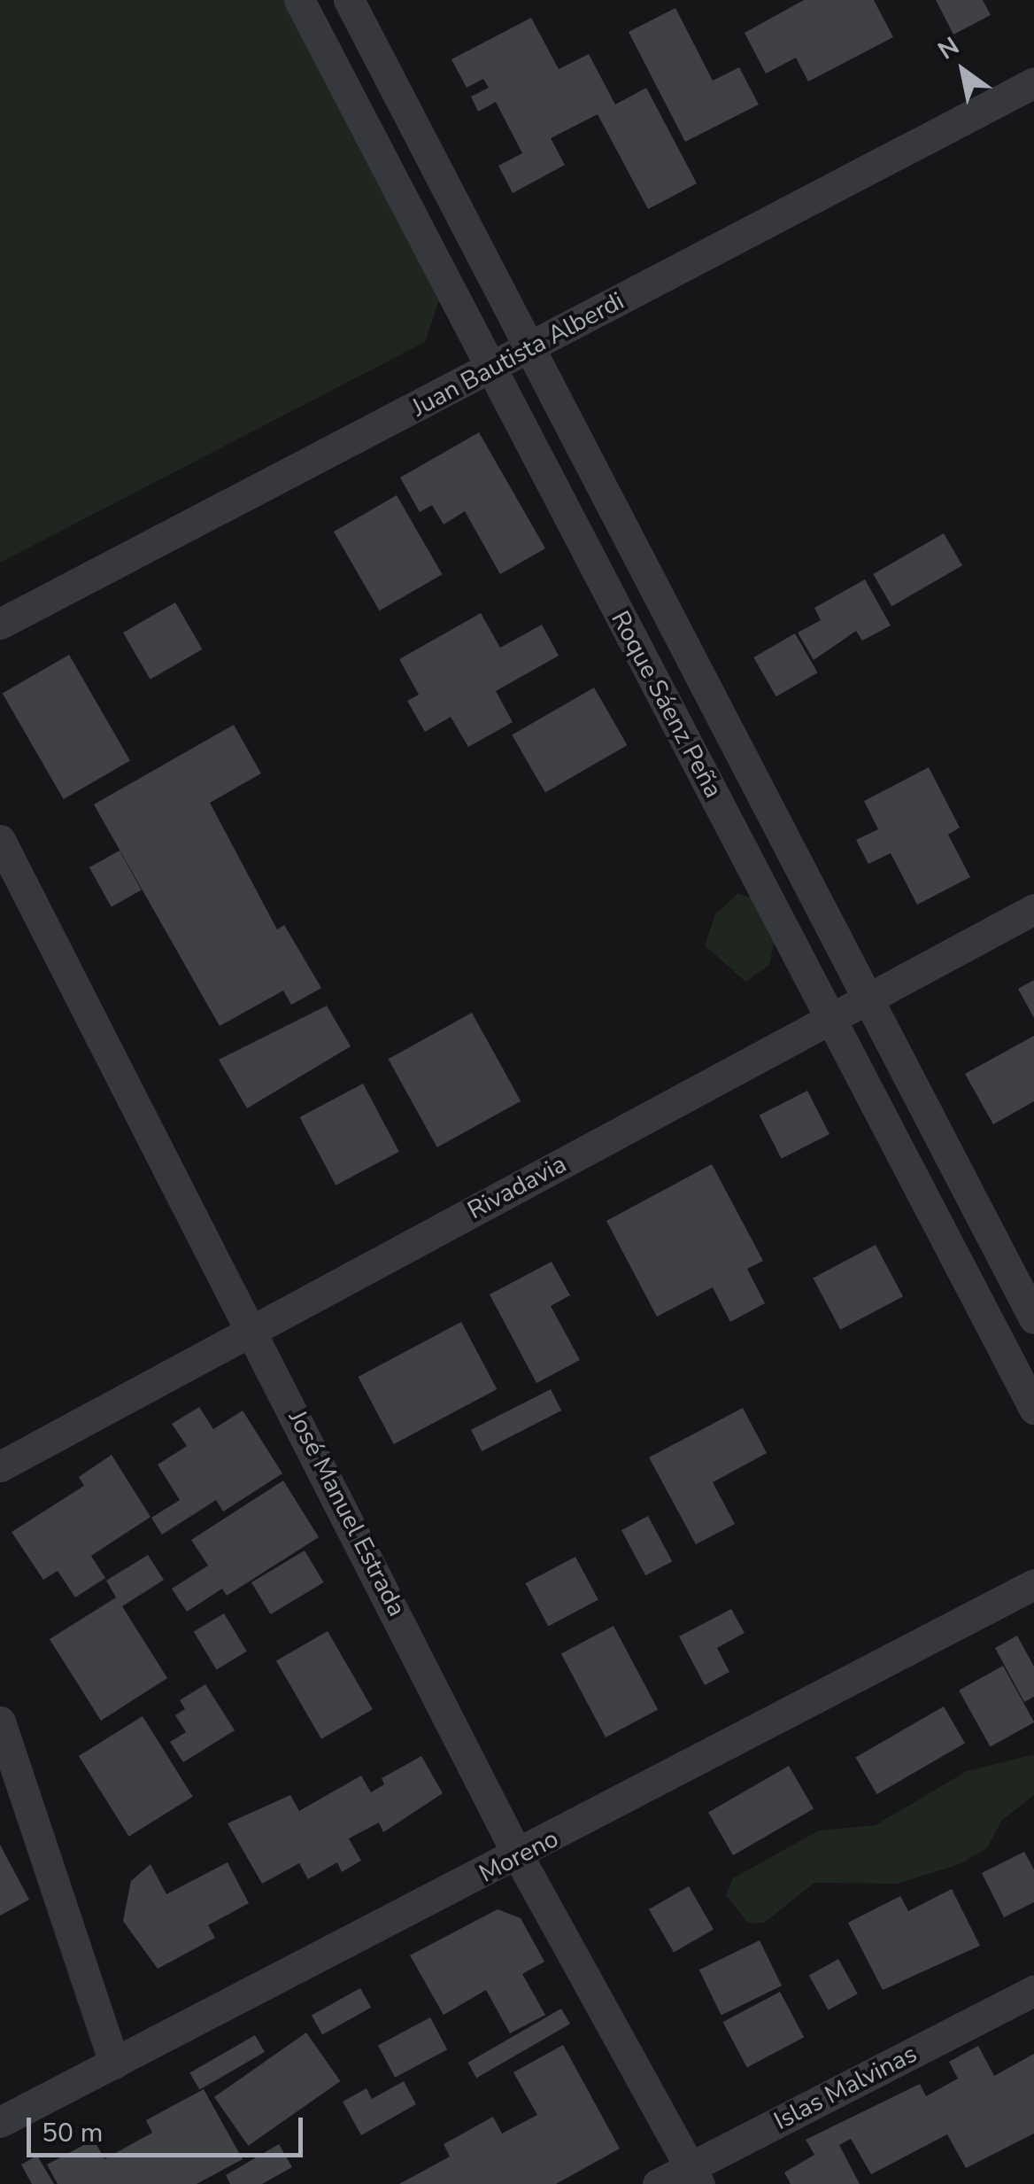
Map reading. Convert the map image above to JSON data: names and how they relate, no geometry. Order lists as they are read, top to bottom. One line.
{"streets":{"street":["Juan Bautista Alberdi","Roque Sáenz Peña","Rivadavia","José Manuel Estrada","Moreno","Islas Malvinas"]},"crossings":[["Juan Bautista Alberdi","Roque Sáenz Peña"],["Roque Sáenz Peña","Rivadavia"],["Rivadavia","José Manuel Estrada"],["José Manuel Estrada","Moreno"],["José Manuel Estrada","Islas Malvinas"]],"scale_bar":"50 m","north":"top left"}
